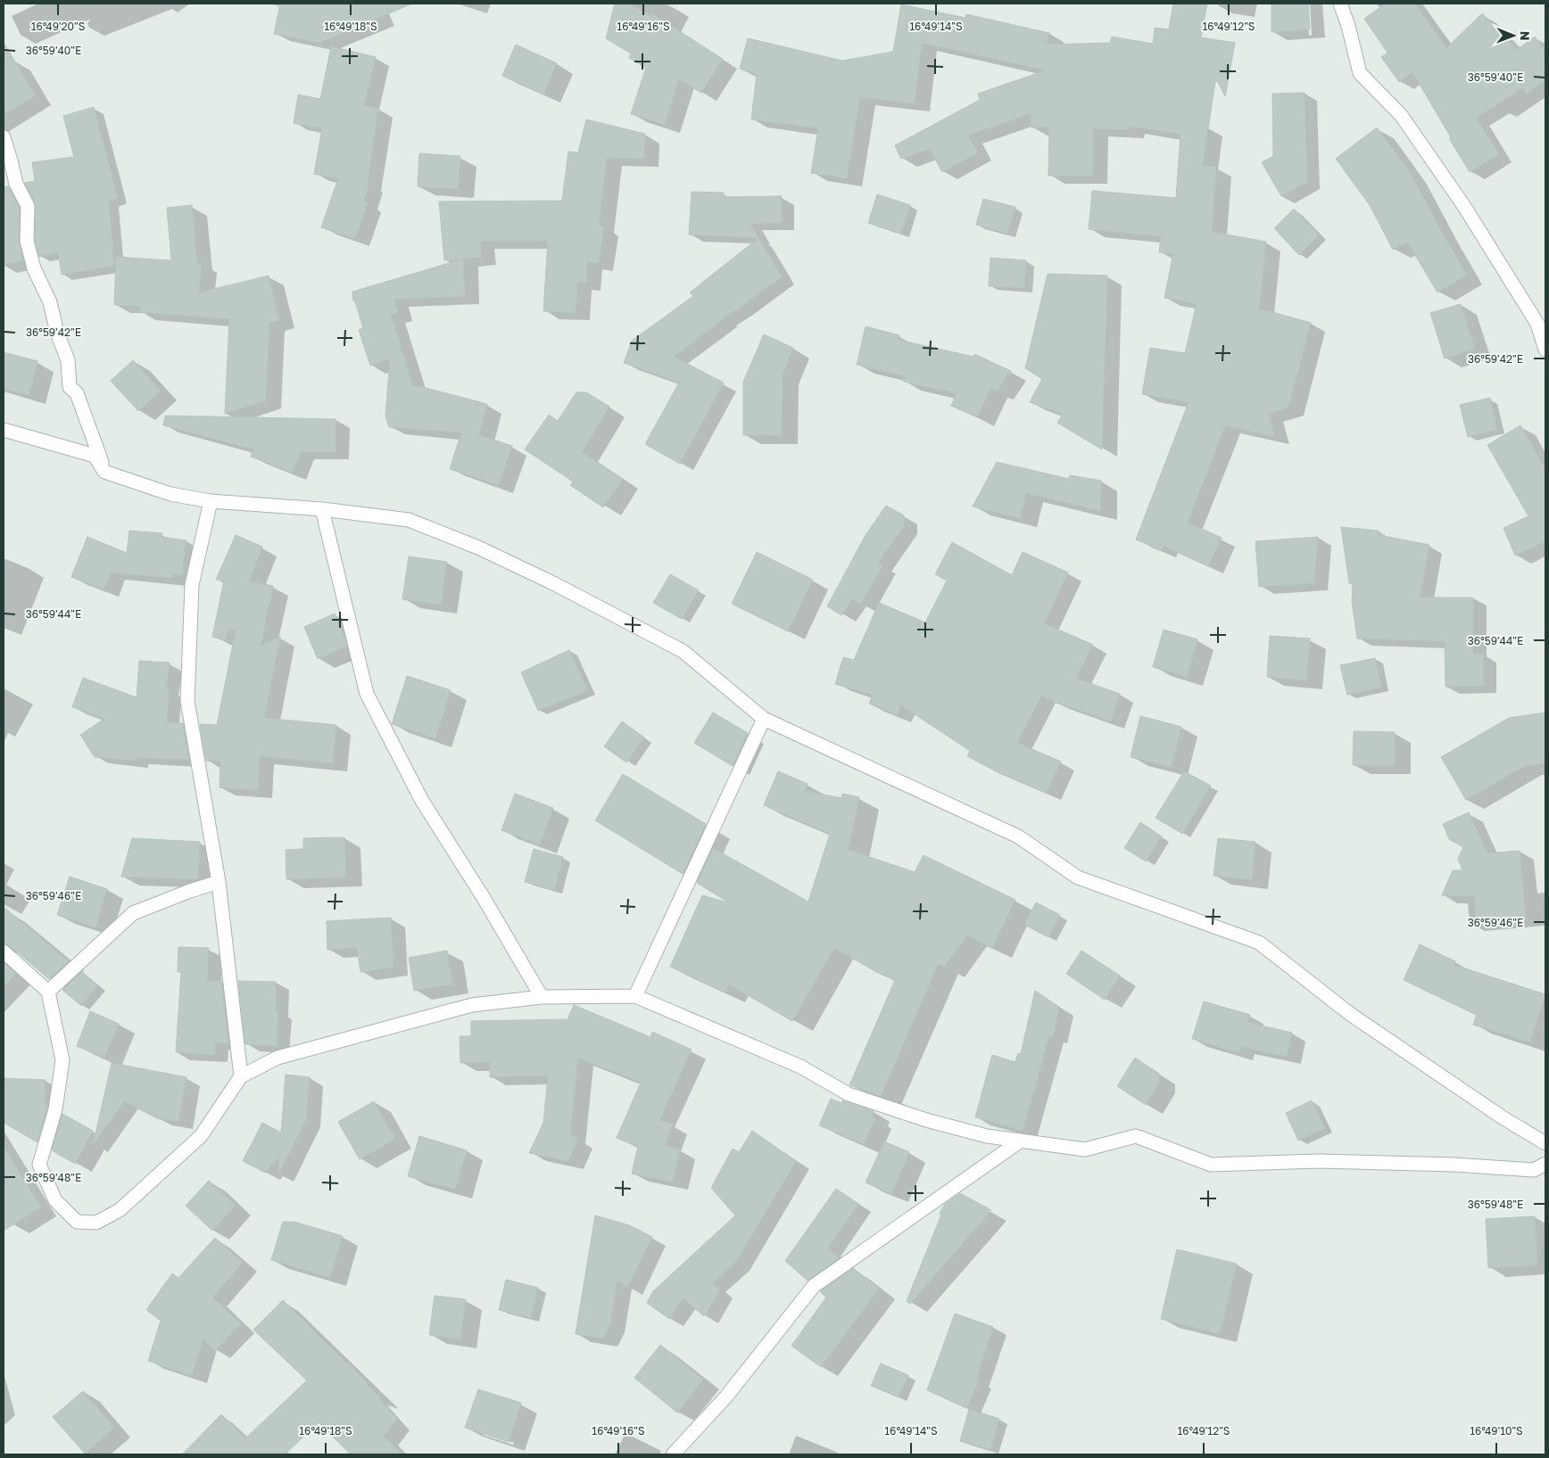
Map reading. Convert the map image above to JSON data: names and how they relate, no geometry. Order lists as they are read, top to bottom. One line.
{"north":"right","coordinates":["16°49'20\"S","16°49'18\"S","16°49'16\"S","16°49'14\"S","16°49'12\"S","36°59'40\"E","36°59'42\"E","36°59'44\"E","36°59'46\"E","36°59'48\"E","16°49'10\"S"]}
